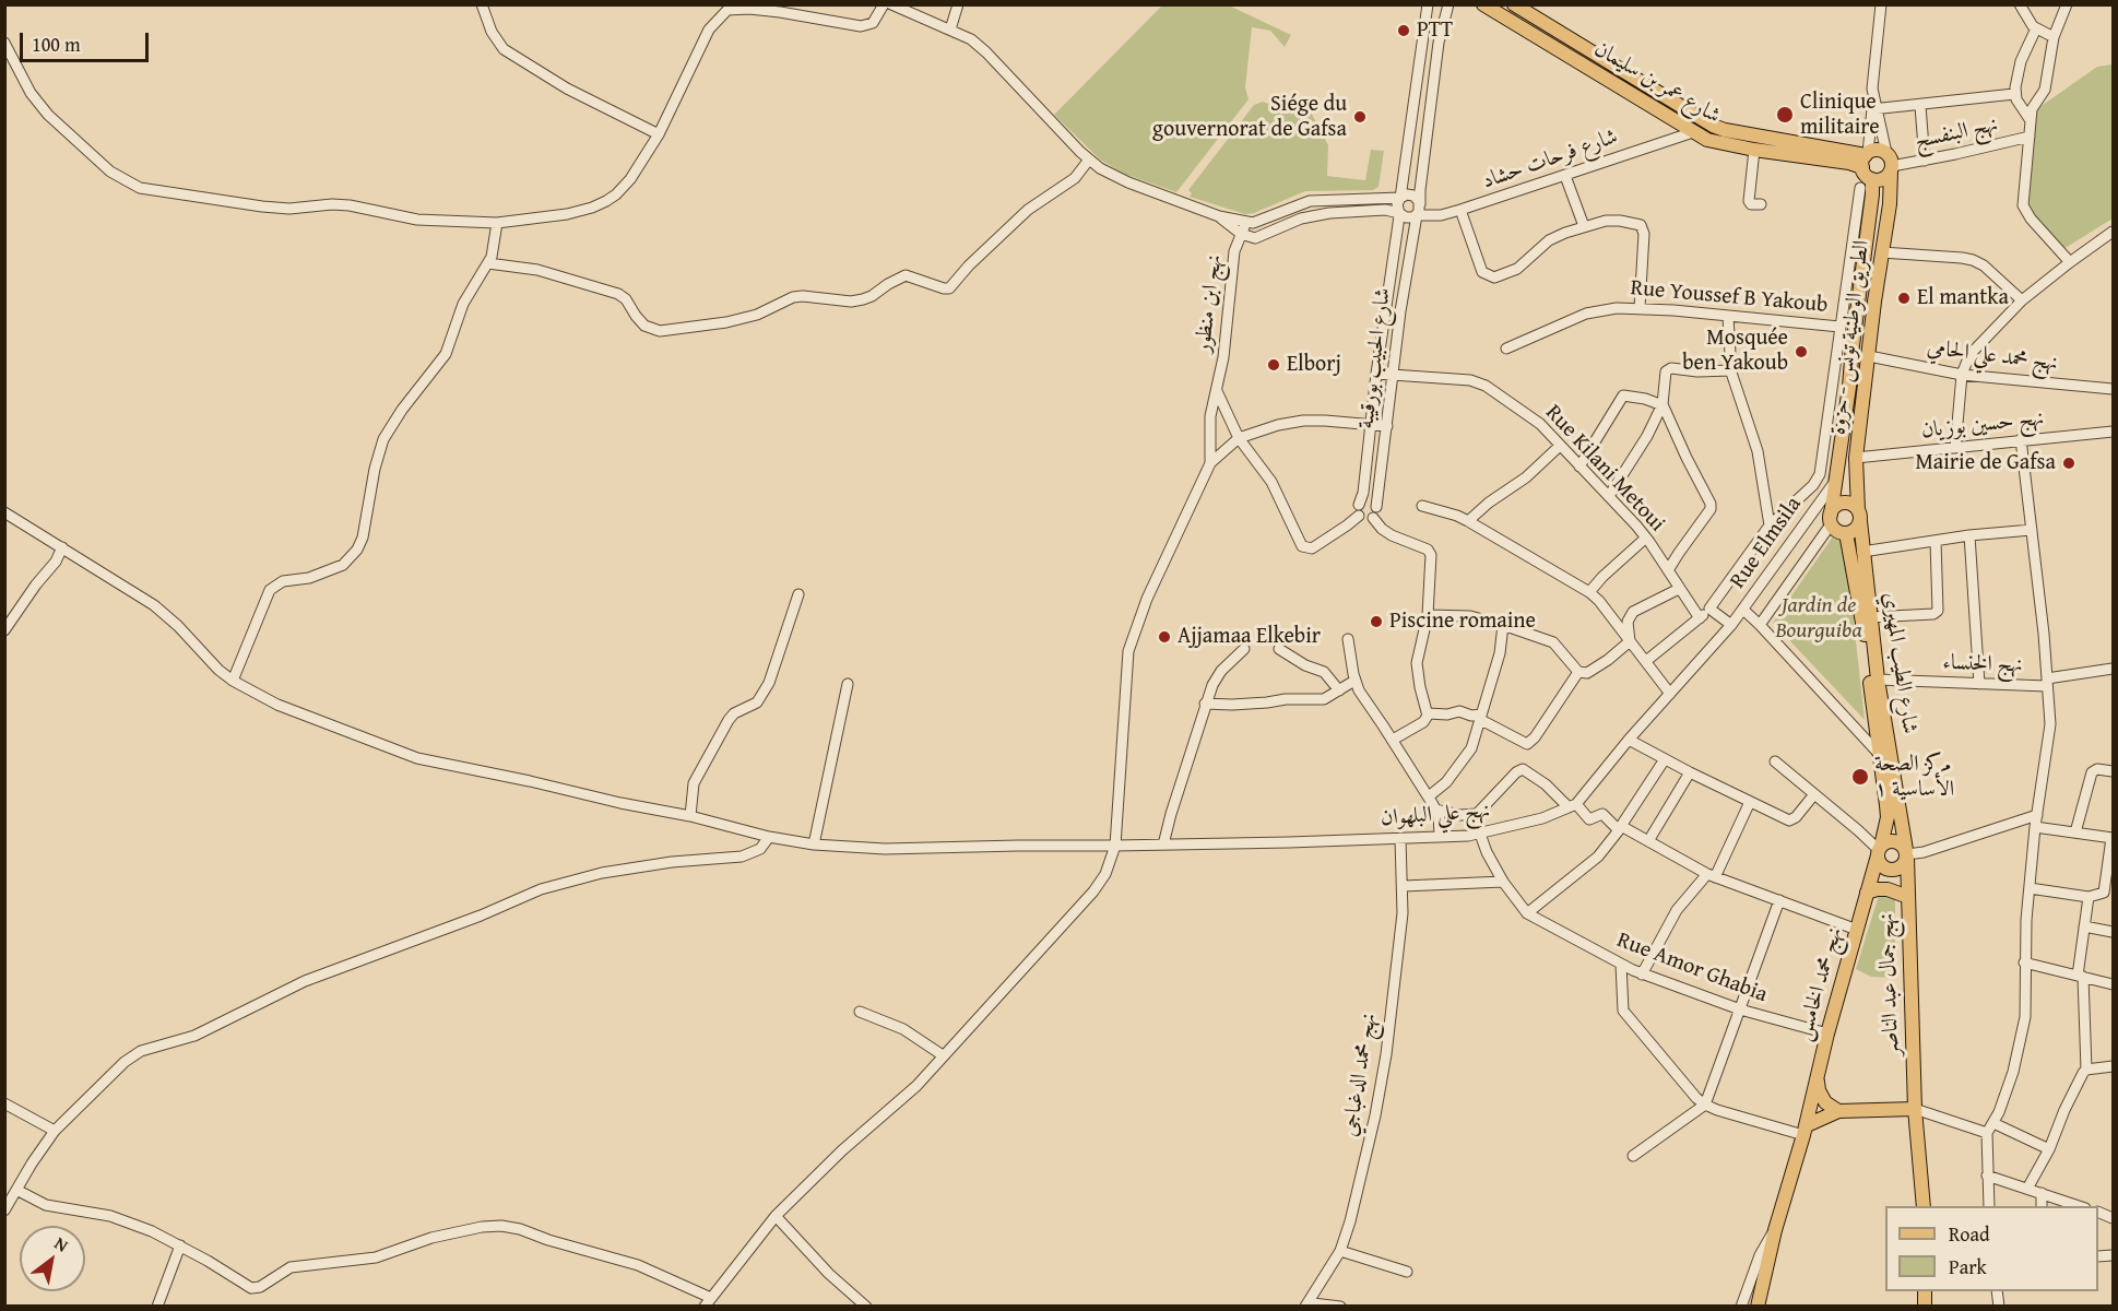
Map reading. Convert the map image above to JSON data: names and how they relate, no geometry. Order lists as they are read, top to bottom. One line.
{"streets":{"main road":["شارع عمر بن سليمان","الطريق الوطنية تونس - حزوة","شارع الطيب المهيري","نهج محمد الخامس","نهج جمال عبد الناصر"],"street":["نهج البنفسج","شارع فرحات حشاد","Rue Youssef B Yakoub","نهج ابن منظور","نهج محمد علي الحامي","شارع الحبيب بورقيبة","نهج حسين بوزيان","Rue Kilani Metoui","Rue Elmsila","نهج الخنساء","نهج علي البلهوان","Rue Amor Ghabia","نهج محمد الدغباجي"]},"crossings":[["شارع عمر بن سليمان","شارع فرحات حشاد"],["نهج البنفسج","الطريق الوطنية تونس - حزوة"],["شارع فرحات حشاد","شارع الحبيب بورقيبة"],["الطريق الوطنية تونس - حزوة","نهج محمد علي الحامي"],["الطريق الوطنية تونس - حزوة","نهج حسين بوزيان"],["الطريق الوطنية تونس - حزوة","Rue Elmsila"],["الطريق الوطنية تونس - حزوة","شارع الطيب المهيري"],["شارع الحبيب بورقيبة","Rue Kilani Metoui"],["Rue Elmsila","شارع الطيب المهيري"],["شارع الطيب المهيري","نهج الخنساء"],["شارع الطيب المهيري","نهج محمد الخامس"],["شارع الطيب المهيري","نهج جمال عبد الناصر"],["نهج علي البلهوان","Rue Amor Ghabia"],["نهج علي البلهوان","نهج محمد الدغباجي"],["Rue Amor Ghabia","نهج محمد الخامس"],["نهج محمد الخامس","نهج جمال عبد الناصر"]],"parks":["Jardin de Bourguiba"],"places":["PTT","Clinique militaire","Siége du gouvernorat de Gafsa","El mantka","Mosquée ben Yakoub","Elborj","Mairie de Gafsa","Piscine romaine","Ajjamaa Elkebir","مركز الصحة الأساسية ١"],"legend":["Road","Park"],"scale_bar":"100 m","north":"top right"}
